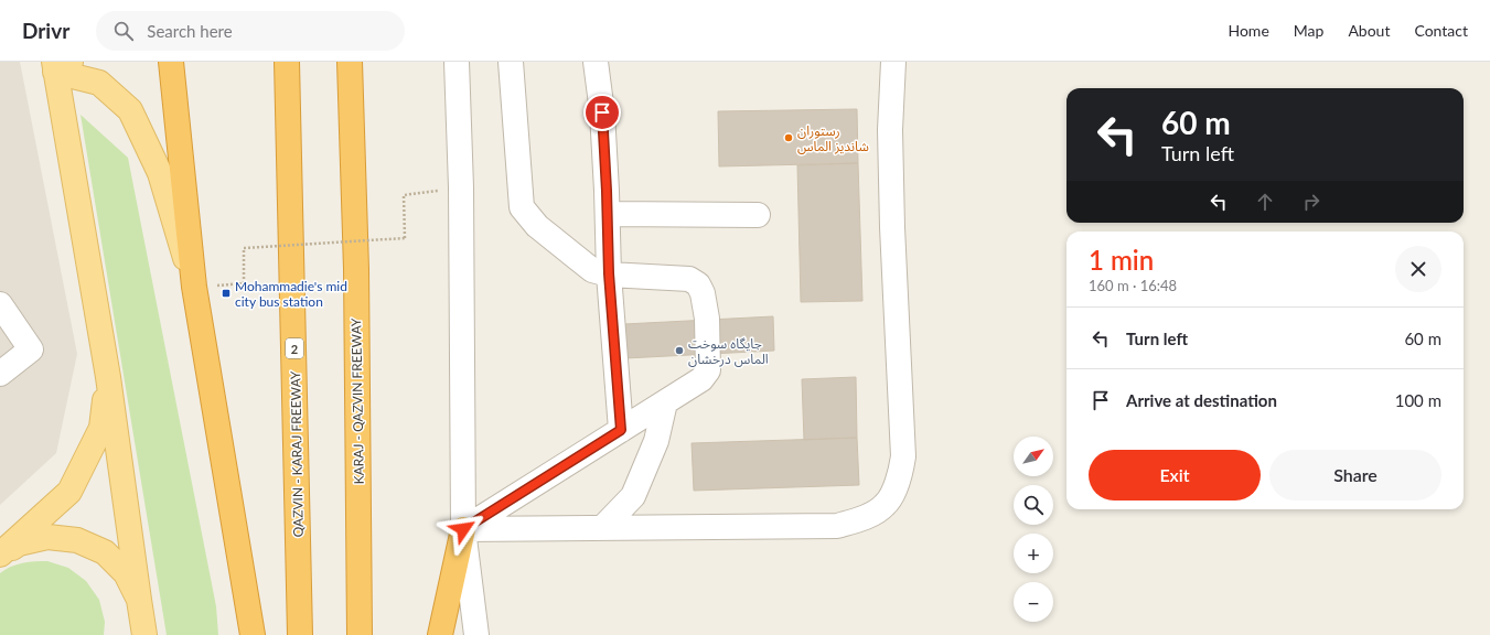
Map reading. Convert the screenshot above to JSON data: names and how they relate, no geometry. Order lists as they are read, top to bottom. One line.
{"streets":{"highway":["2","KARAJ - QAZVIN FREEWAY","QAZVIN - KARAJ FREEWAY"]},"places":{"other":["رستوران شاندیز الماس","جایگاه سوخت الماس درخشان"],"transit":["Mohammadie's mid city bus station"]},"north":"top right","page":{"header":"Drivr","search":"Search here","nav":["Home","Map","About","Contact"],"turn":["60 m","Turn left"],"heading":["1 min","160 m · 16:48"],"list":[{"name":"Turn left","value":"60 m"},{"name":"Arrive at destination","value":"100 m"}],"map_buttons":["+","−"],"buttons":["Exit","Share"]}}
